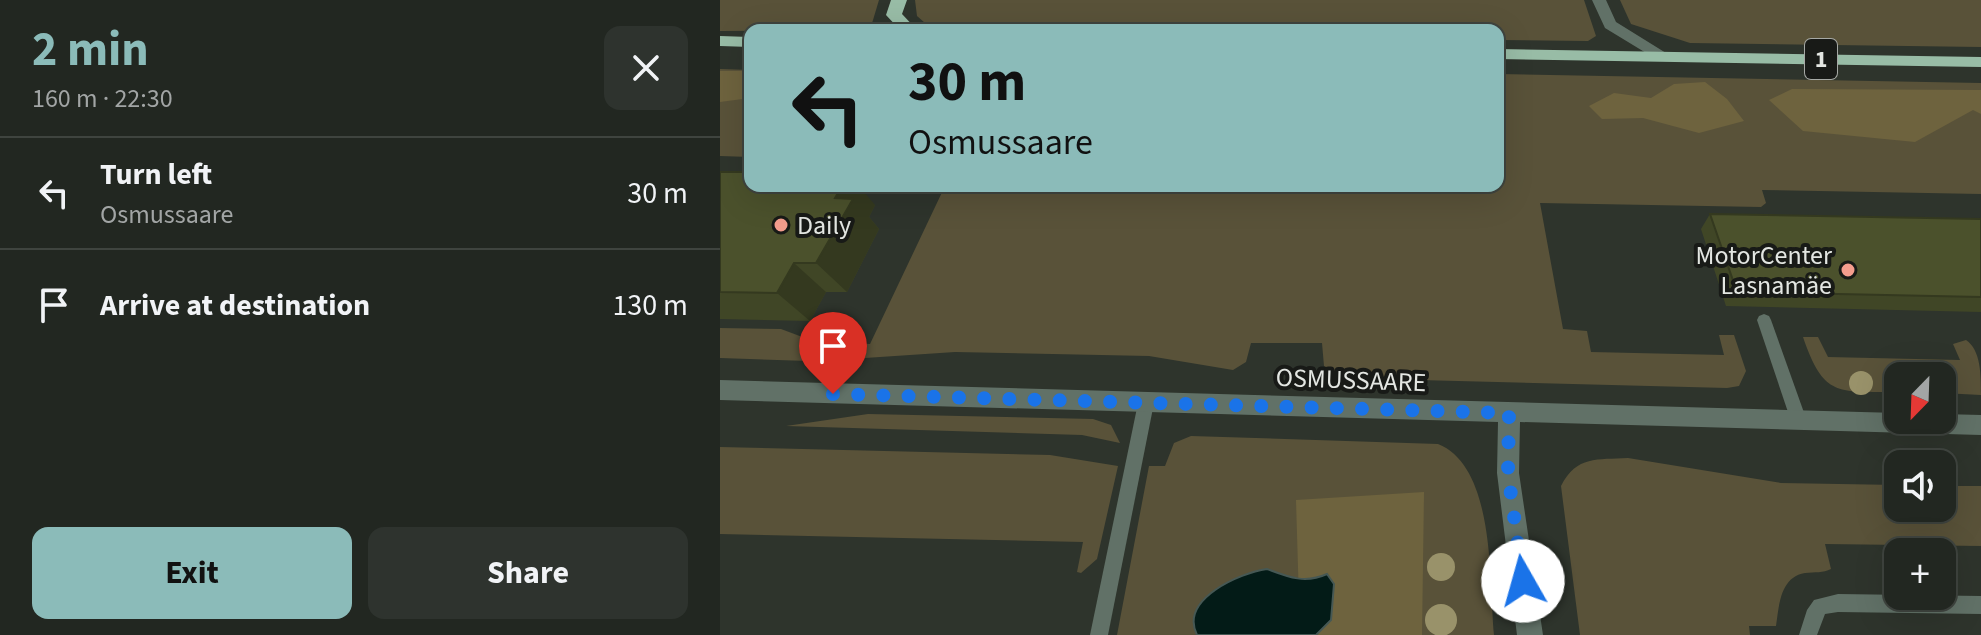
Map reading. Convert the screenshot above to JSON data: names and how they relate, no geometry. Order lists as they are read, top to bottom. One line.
{"streets":{"highway":["1"],"street":["OSMUSSAARE"]},"places":["Daily","MotorCenter Lasnamäe"],"north":"bottom left","page":{"heading":["2 min","160 m · 22:30"],"turn":["30 m","Osmussaare"],"list":[{"name":"Turn left","note":"Osmussaare","value":"30 m"},{"name":"Arrive at destination","value":"130 m"}],"map_buttons":"+","buttons":["Exit","Share"]}}
